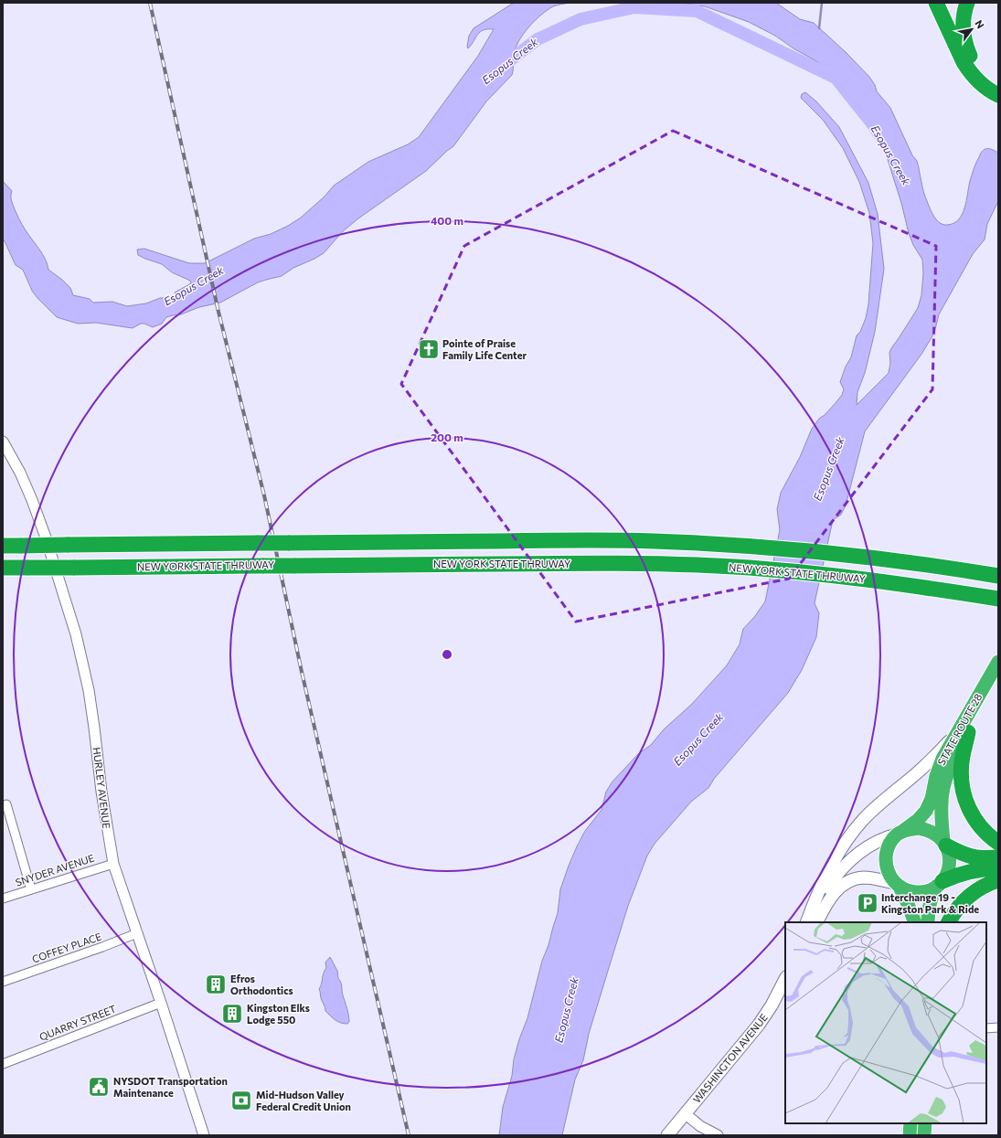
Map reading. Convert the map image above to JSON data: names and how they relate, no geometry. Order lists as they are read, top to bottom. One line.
{"streets":{"highway":["NEW YORK STATE THRUWAY","STATE ROUTE 28"],"main road":["WASHINGTON AVENUE"],"street":["HURLEY AVENUE","SNYDER AVENUE","COFFEY PLACE","QUARRY STREET"]},"crossings":[["HURLEY AVENUE","SNYDER AVENUE"],["HURLEY AVENUE","COFFEY PLACE"],["HURLEY AVENUE","QUARRY STREET"]],"water":["Esopus Creek"],"places":{"church":["Pointe of Praise Family Life Center"],"parking":["Interchange 19 - Kingston Park & Ride"],"building":["Efros Orthodontics","Kingston Elks Lodge 550"],"public building":["NYSDOT Transportation Maintenance"],"bank":["Mid-Hudson Valley Federal Credit Union"]},"north":"top right","rings":["400 m","200 m"]}
